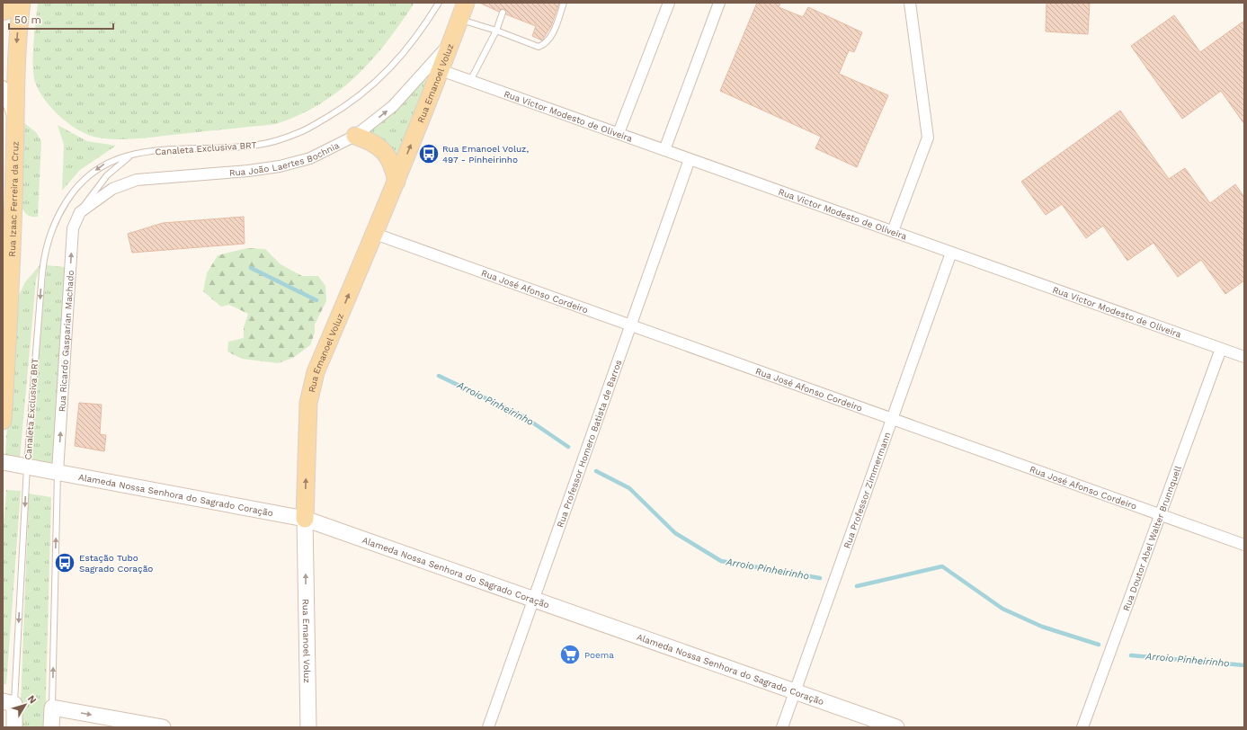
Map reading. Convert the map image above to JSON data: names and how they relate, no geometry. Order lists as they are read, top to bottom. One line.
{"streets":{"main road":["Rua Emanoel Voluz","Rua Izaac Ferreira da Cruz"],"street":["Rua Victor Modesto de Oliveira","Rua João Laertes Bochnia","Rua José Afonso Cordeiro","Rua Ricardo Gasparian Machado","Rua Professor Homero Batista de Barros","Rua Professor Zimmermann","Alameda Nossa Senhora do Sagrado Coração","Rua Doutor Abel Walter Brunnquell"],"lane":["Canaleta Exclusiva BRT"]},"crossings":[["Rua Emanoel Voluz","Rua Victor Modesto de Oliveira"],["Rua Emanoel Voluz","Rua João Laertes Bochnia"],["Rua Emanoel Voluz","Rua José Afonso Cordeiro"],["Rua Emanoel Voluz","Alameda Nossa Senhora do Sagrado Coração"],["Rua Victor Modesto de Oliveira","Rua Professor Homero Batista de Barros"],["Rua Victor Modesto de Oliveira","Rua Professor Zimmermann"],["Rua Victor Modesto de Oliveira","Rua Doutor Abel Walter Brunnquell"],["Canaleta Exclusiva BRT","Alameda Nossa Senhora do Sagrado Coração"],["Rua João Laertes Bochnia","Rua Ricardo Gasparian Machado"],["Rua José Afonso Cordeiro","Rua Professor Homero Batista de Barros"],["Rua José Afonso Cordeiro","Rua Professor Zimmermann"],["Rua José Afonso Cordeiro","Rua Doutor Abel Walter Brunnquell"],["Rua Ricardo Gasparian Machado","Alameda Nossa Senhora do Sagrado Coração"],["Rua Professor Homero Batista de Barros","Alameda Nossa Senhora do Sagrado Coração"],["Rua Professor Zimmermann","Alameda Nossa Senhora do Sagrado Coração"]],"one_way":["Rua Emanoel Voluz","Rua Ricardo Gasparian Machado"],"water":["Arroio Pinheirinho"],"places":{"bus stop":["Rua Emanoel Voluz, 497 - Pinheirinho","Estação Tubo Sagrado Coração"],"supermarket":["Poema"]},"scale_bar":"50 m","north":"top right"}
